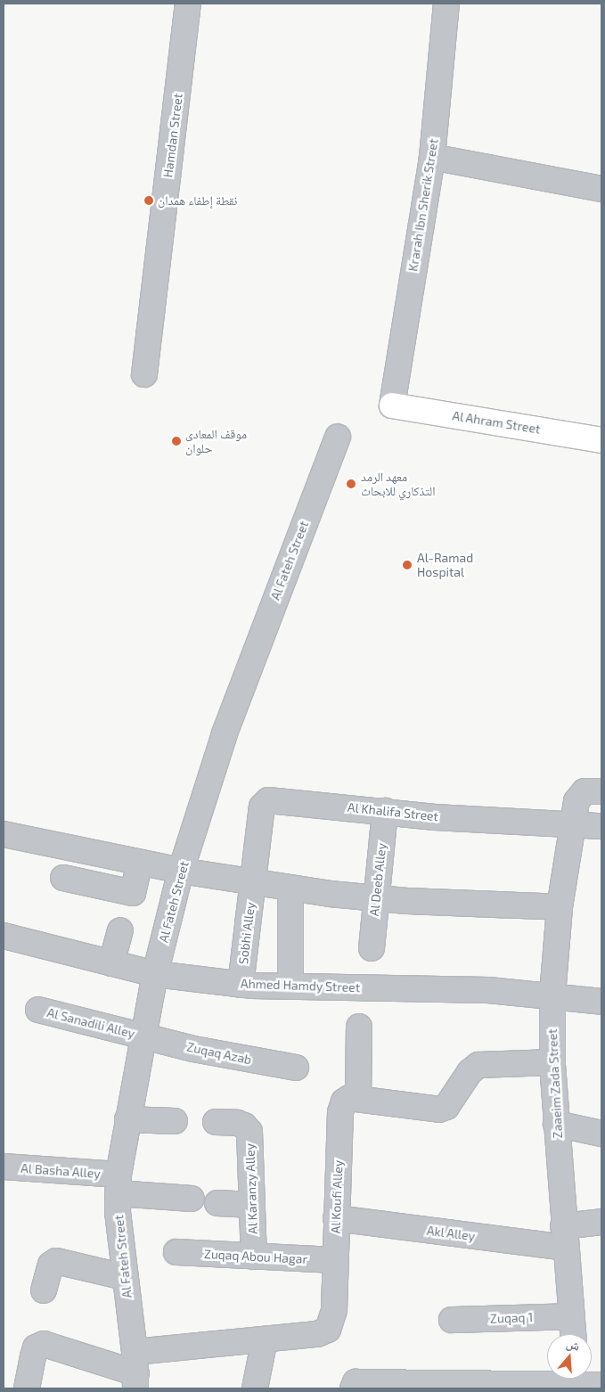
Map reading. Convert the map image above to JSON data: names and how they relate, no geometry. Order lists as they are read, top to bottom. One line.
{"streets":{"highway":["Al Ahram Street"],"street":["Hamdan Street","Krarah Ibn Sherik Street","Al Fateh Street","Al Khalifa Street","Al Deeb Alley","Sobhi Alley","Ahmed Hamdy Street","Al Sanadili Alley","Zuqaq Azab","Zaaeim Zada Street","Al Basha Alley","Al Karanzy Alley","Al Koufi Alley","Akl Alley","Zuqaq Abou Hagar","Zuqaq 1"]},"crossings":[["Krarah Ibn Sherik Street","Al Ahram Street"],["Al Fateh Street","Ahmed Hamdy Street"],["Al Fateh Street","Al Sanadili Alley"],["Al Fateh Street","Zuqaq Azab"],["Al Fateh Street","Al Basha Alley"],["Al Fateh Street","Al Koufi Alley"],["Al Khalifa Street","Al Deeb Alley"],["Al Khalifa Street","Sobhi Alley"],["Al Khalifa Street","Zaaeim Zada Street"],["Sobhi Alley","Ahmed Hamdy Street"],["Ahmed Hamdy Street","Zaaeim Zada Street"],["Al Sanadili Alley","Zuqaq Azab"],["Zaaeim Zada Street","Akl Alley"],["Zaaeim Zada Street","Zuqaq 1"],["Al Karanzy Alley","Zuqaq Abou Hagar"],["Al Koufi Alley","Akl Alley"],["Al Koufi Alley","Zuqaq Abou Hagar"]],"places":["نقطة إطفاء همدان","موقف المعادى حلوان","معهد الرمد التذكاري للابحاث","Al-Ramad Hospital"],"north":"top"}
